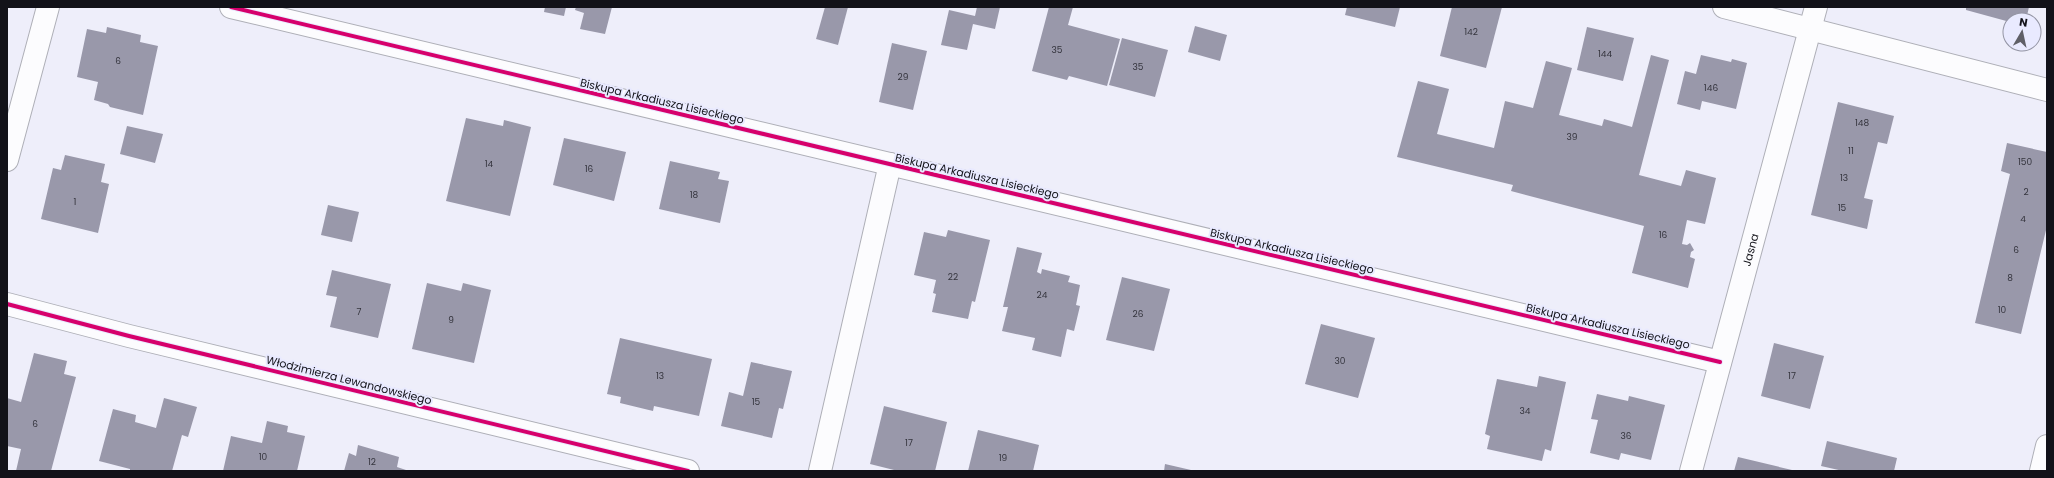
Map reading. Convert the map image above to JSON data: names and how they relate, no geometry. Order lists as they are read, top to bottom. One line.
{"streets":{"street":["Biskupa Arkadiusza Lisieckiego","Jasna","Włodzimierza Lewandowskiego"]},"crossings":[["Biskupa Arkadiusza Lisieckiego","Jasna"]],"house_numbers":["142","35","144","6","35","29","146","148","39","11","150","14","16","13","2","18","1","15","4","16","6","22","8","24","10","7","26","9","30","13","17","15","34","6","36","17","10","19","12"],"north":"top"}
